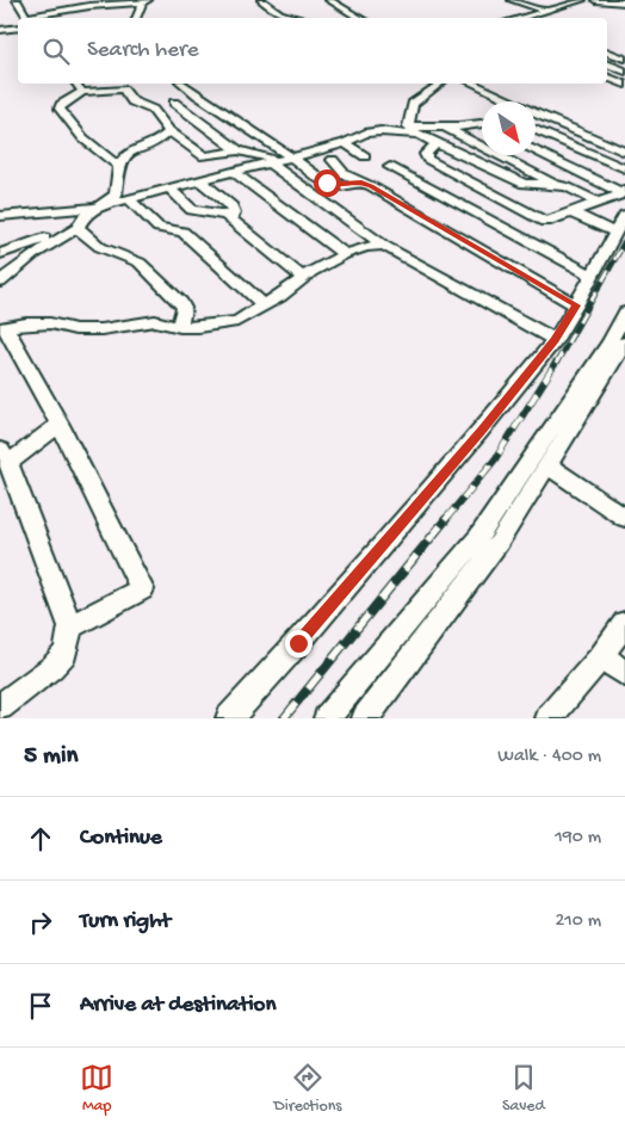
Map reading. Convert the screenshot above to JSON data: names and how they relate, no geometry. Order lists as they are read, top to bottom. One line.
{"north":"bottom right","page":{"search":"Search here","heading":["5 min","Walk · 400 m"],"list":[["Continue","190 m"],["Turn right","210 m"],"Arrive at destination"],"nav":["Map","Directions","Saved"]}}
